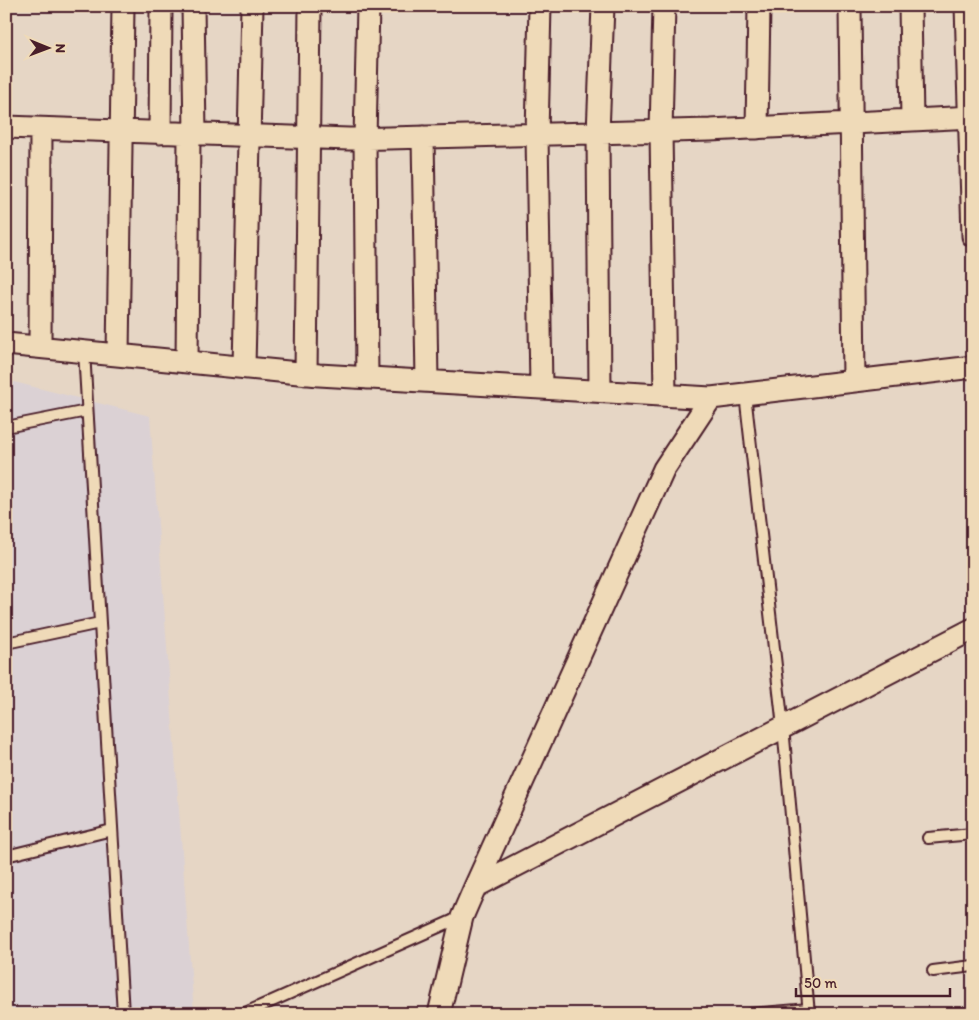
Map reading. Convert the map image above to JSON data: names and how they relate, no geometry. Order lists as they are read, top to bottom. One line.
{"scale_bar":"50 m","north":"right"}
